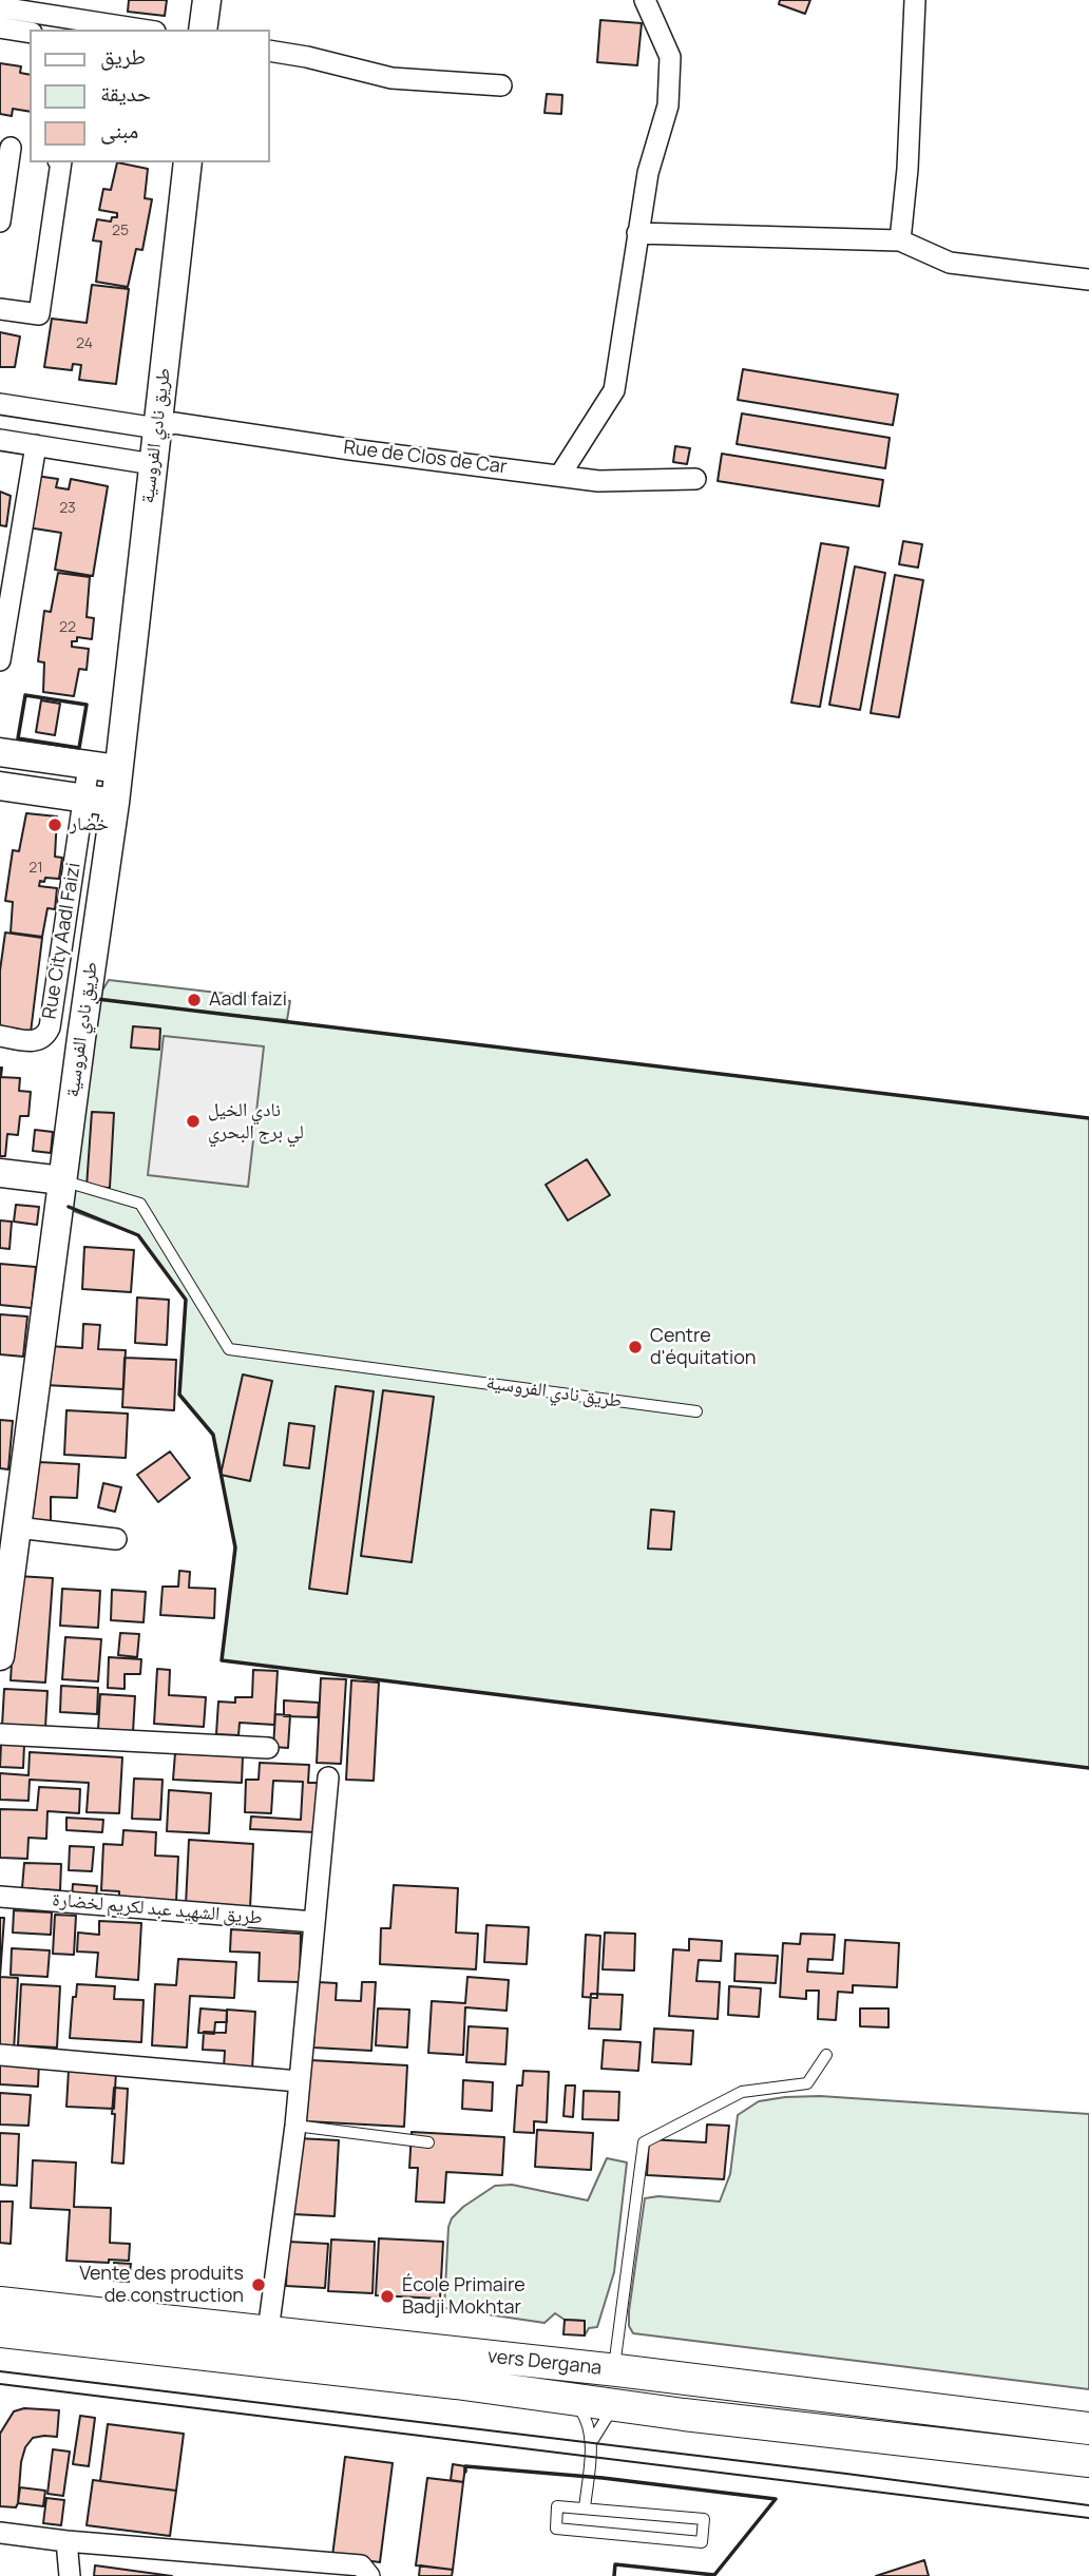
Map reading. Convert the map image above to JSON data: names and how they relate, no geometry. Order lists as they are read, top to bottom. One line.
{"streets":{"main road":["طريق نادي الفروسية","vers Dergana"],"street":["Rue de Clos de Car","Rue City Aadl Faizi","طريق الشهيد عبد لكريم لخضارة"]},"crossings":[["طريق نادي الفروسية","Rue de Clos de Car"]],"places":["خضار","Aadl faizi","نادي الخيل لي برج البحري","Centre d'équitation","Vente des produits de construction","École Primaire Badji Mokhtar"],"house_numbers":["25","24","23","22","21"],"legend":["طريق","حديقة","مبنى"]}
